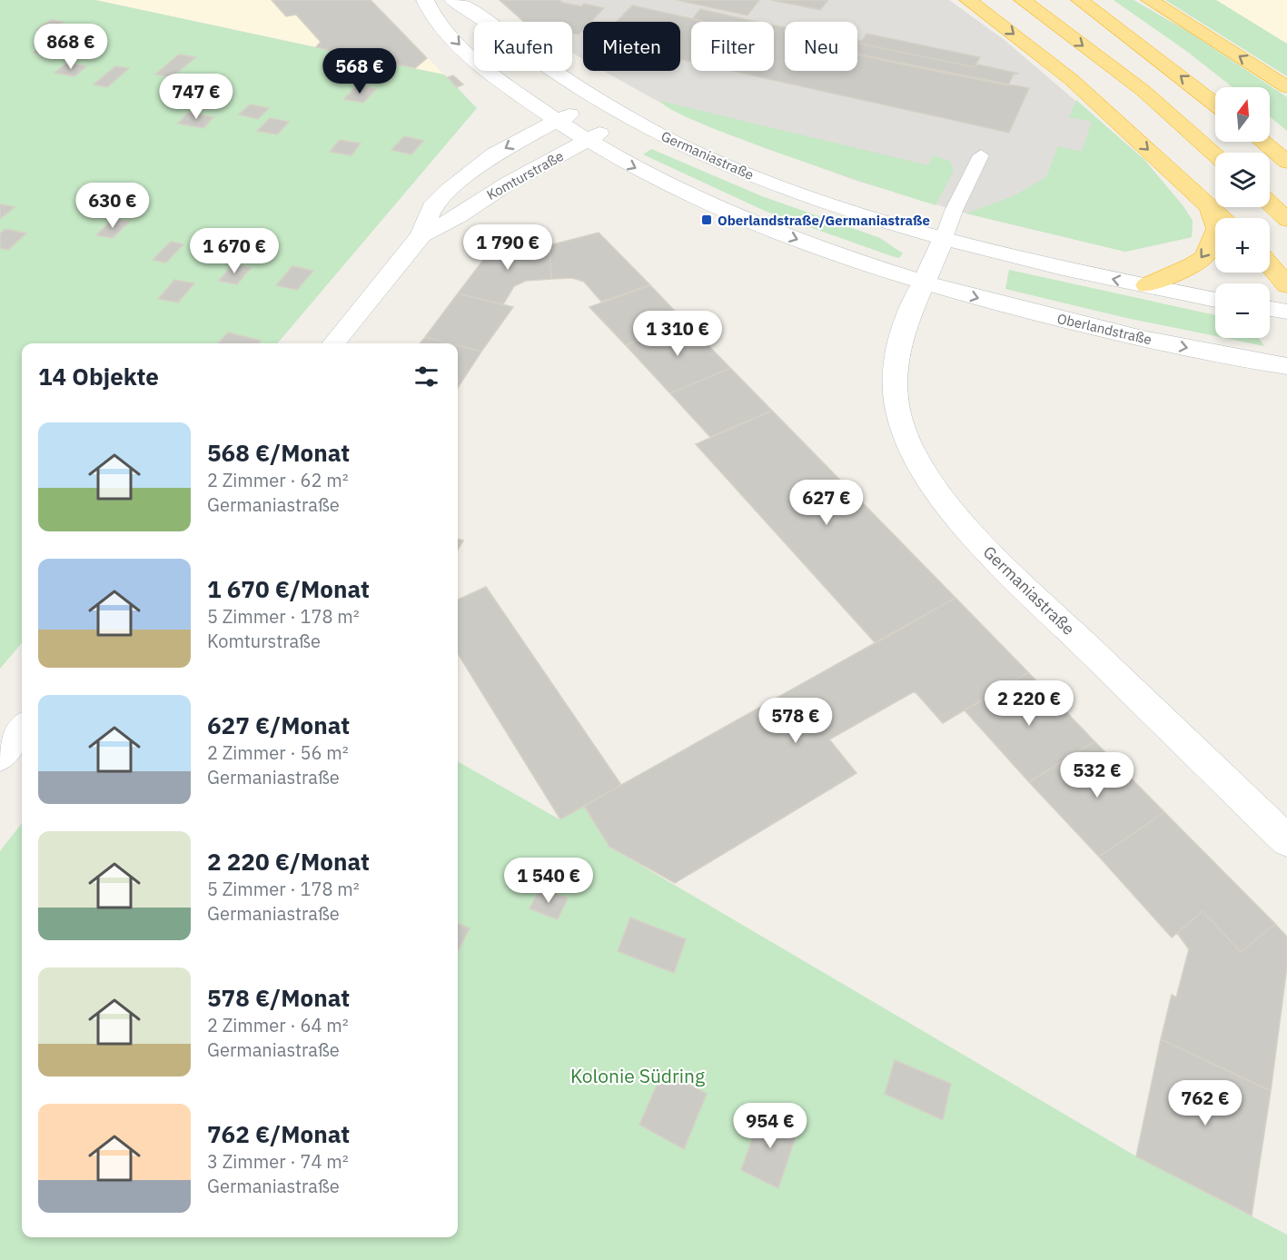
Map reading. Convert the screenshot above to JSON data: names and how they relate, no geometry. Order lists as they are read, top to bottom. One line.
{"streets":{"street":["Germaniastraße","Komturstraße","Oberlandstraße"]},"crossings":[["Germaniastraße","Komturstraße"],["Germaniastraße","Oberlandstraße"]],"parks":["Kolonie Südring"],"places":{"transit":["Oberlandstraße/Germaniastraße"]},"north":"top","page":{"chip":["Kaufen","Mieten","Filter","Neu"],"price":["868 €","568 €","747 €","630 €","1 790 €","1 670 €","1 310 €","627 €","2 220 €","578 €","532 €","1 540 €","762 €","954 €"],"map_buttons":["+","−"],"heading":"14 Objekte","list":[{"name":"568 €/Monat","note":"2 Zimmer · 62 m² · Germaniastraße"},{"name":"1 670 €/Monat","note":"5 Zimmer · 178 m² · Komturstraße"},{"name":"627 €/Monat","note":"2 Zimmer · 56 m² · Germaniastraße"},{"name":"2 220 €/Monat","note":"5 Zimmer · 178 m² · Germaniastraße"},{"name":"578 €/Monat","note":"2 Zimmer · 64 m² · Germaniastraße"},{"name":"762 €/Monat","note":"3 Zimmer · 74 m² · Germaniastraße"}]}}
